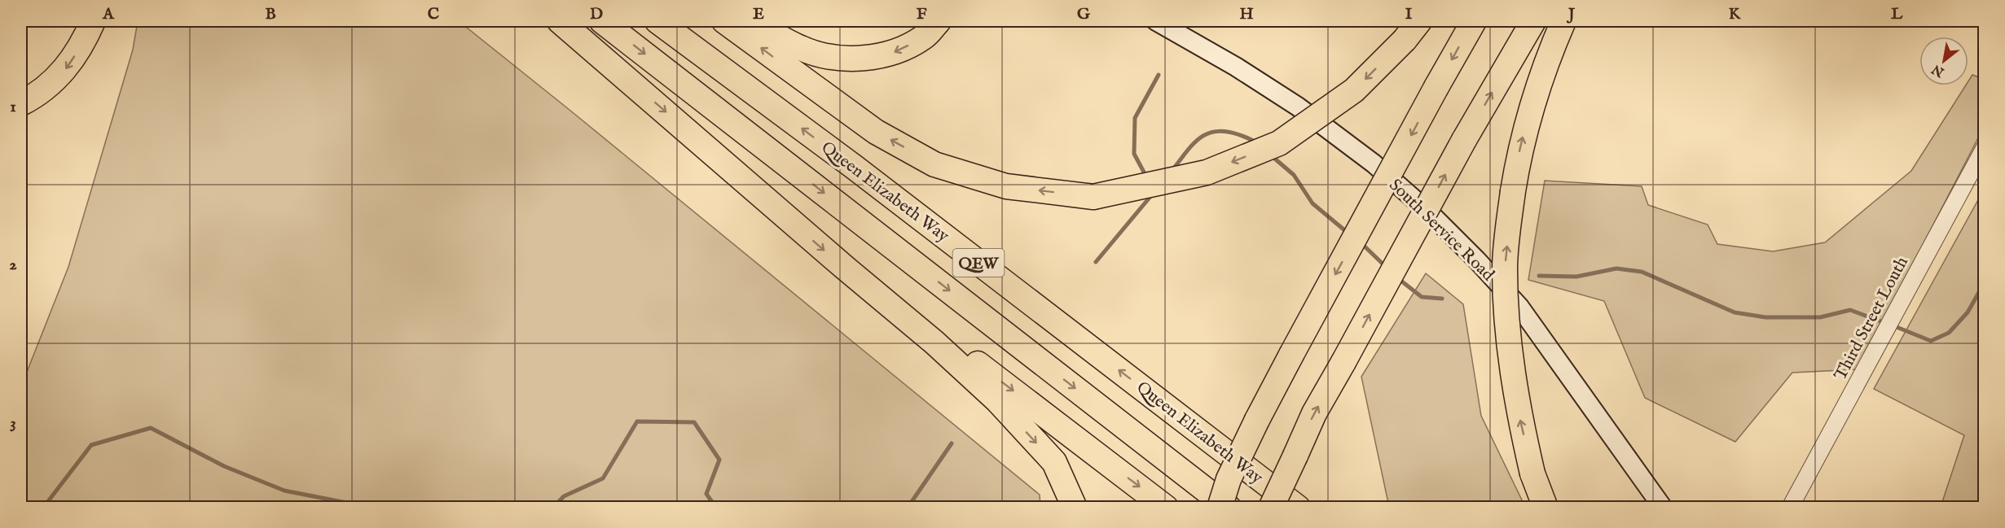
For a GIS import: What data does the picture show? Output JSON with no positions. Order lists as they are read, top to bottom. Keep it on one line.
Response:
{"streets":{"highway":["Queen Elizabeth Way","QEW"],"main road":["South Service Road"],"street":["Third Street Louth"]},"north":"bottom left","grid":{"columns":["A","B","C","D","E","F","G","H","I","J","K","L"],"rows":["1","2","3"]}}
